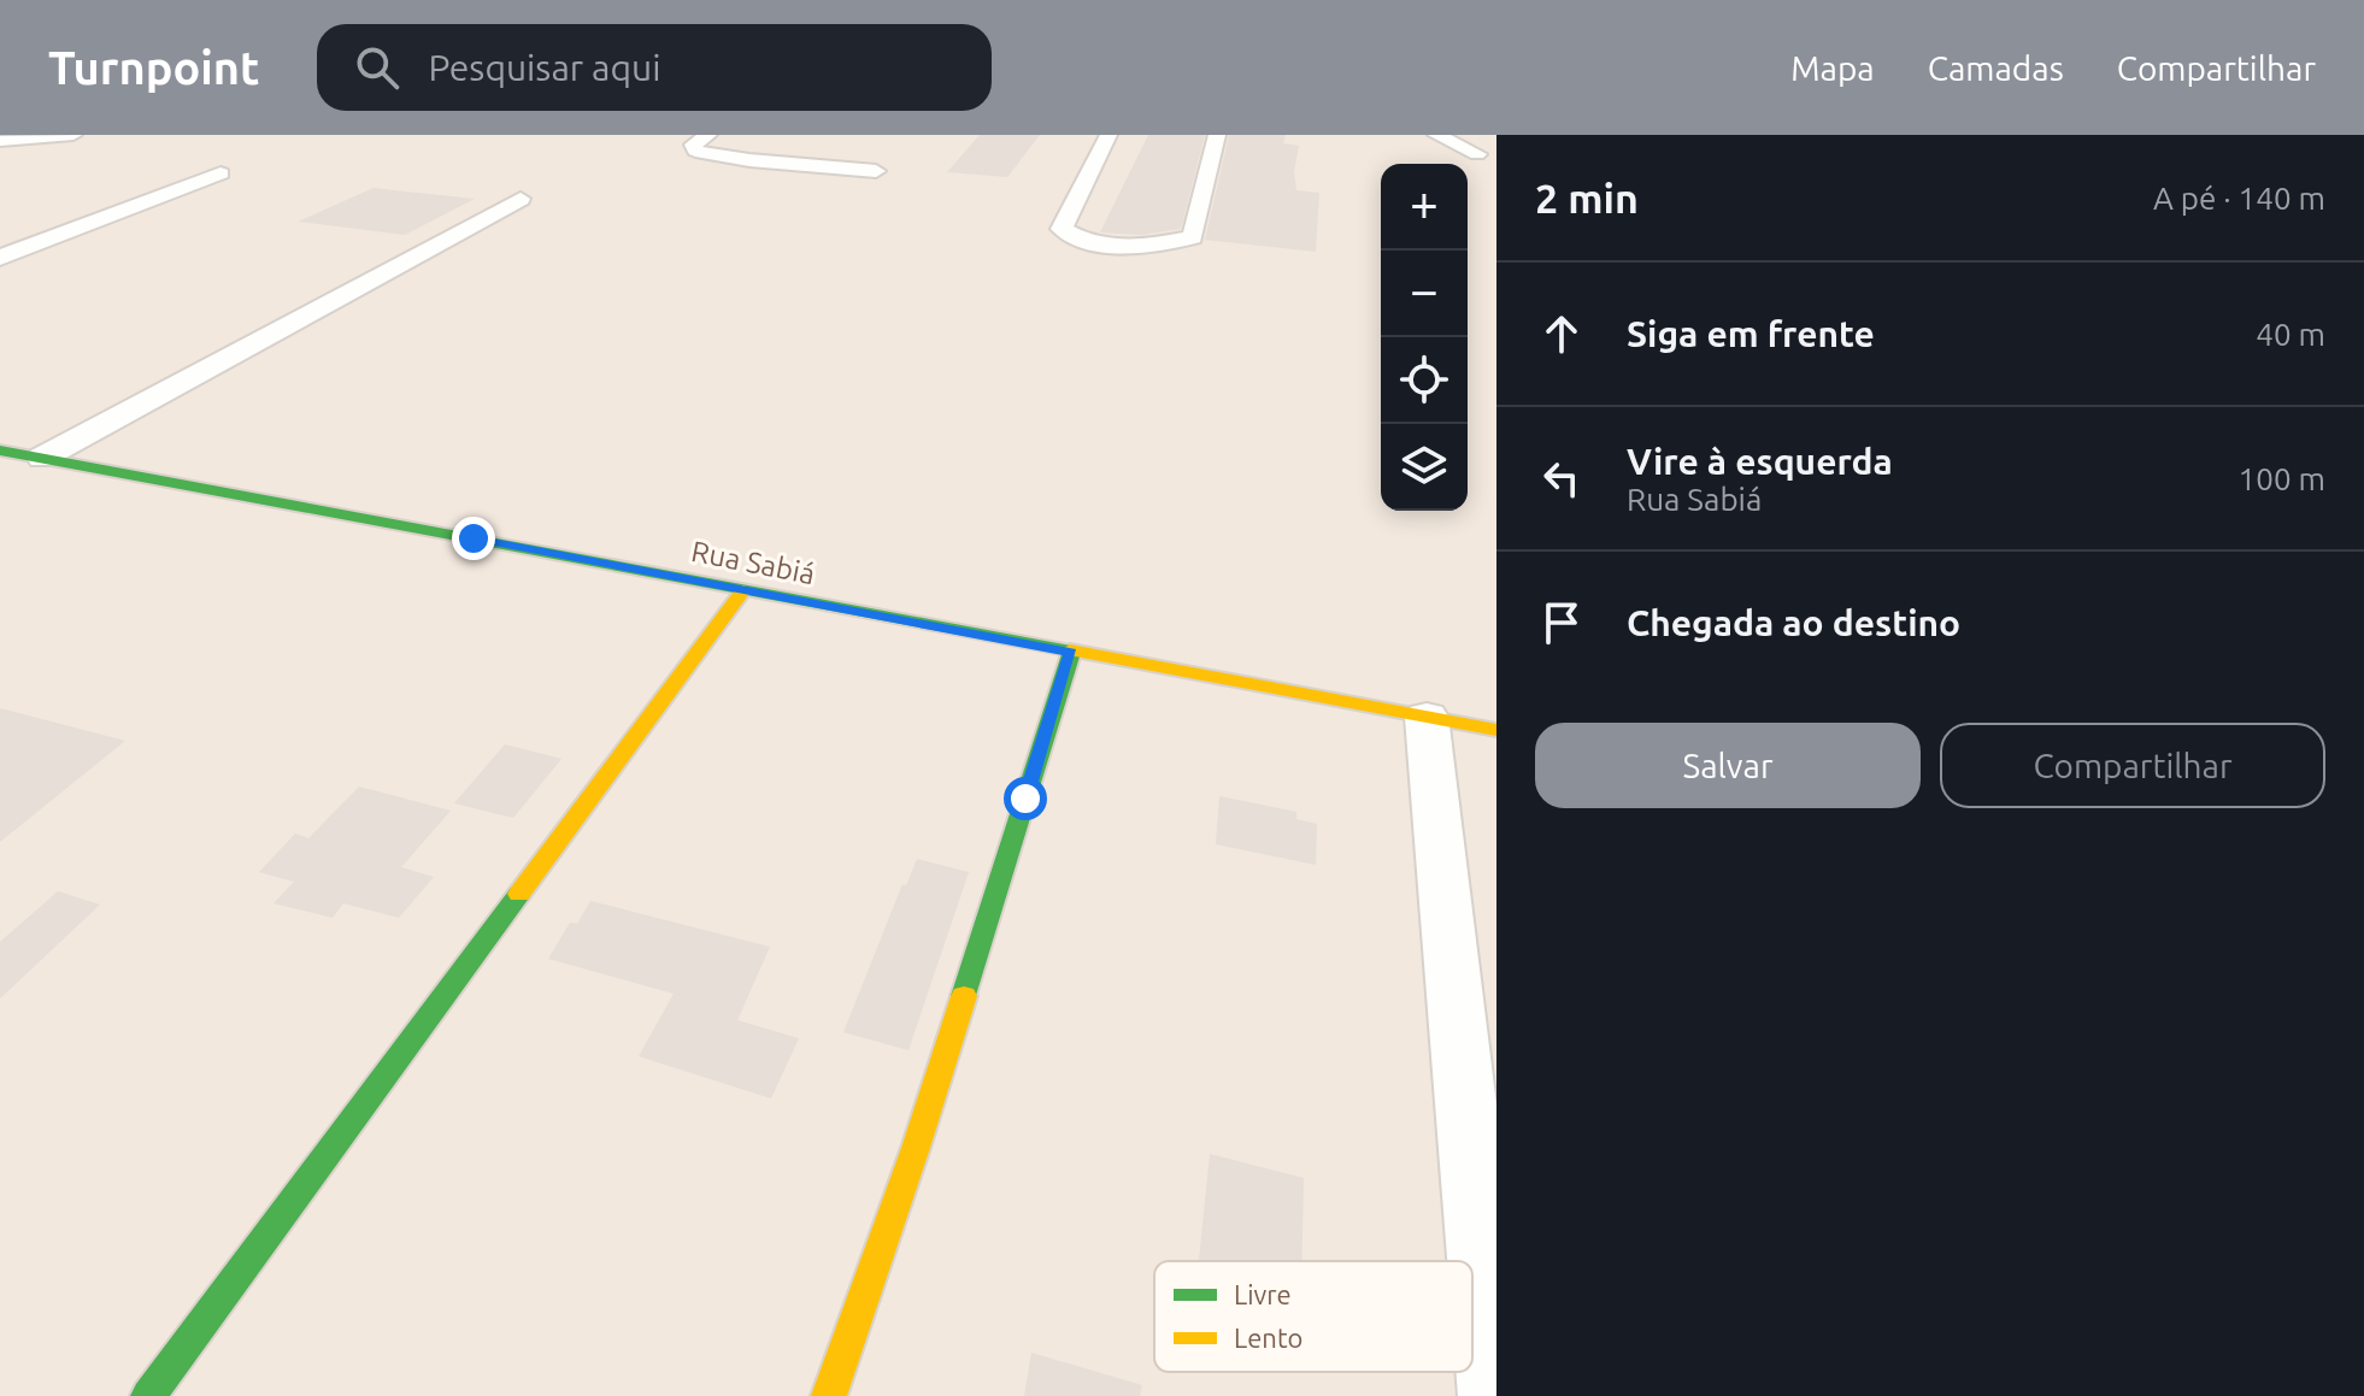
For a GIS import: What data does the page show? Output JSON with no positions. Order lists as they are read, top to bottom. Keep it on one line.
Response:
{"streets":{"street":["Rua Sabiá"]},"legend":["Livre","Lento"],"page":{"header":"Turnpoint","search":"Pesquisar aqui","nav":["Mapa","Camadas","Compartilhar"],"heading":["2 min","A pé · 140 m"],"map_buttons":["+","−"],"list":[["Siga em frente","40 m"],["Vire à esquerda","Rua Sabiá","100 m"],"Chegada ao destino"],"buttons":["Salvar","Compartilhar"]}}
